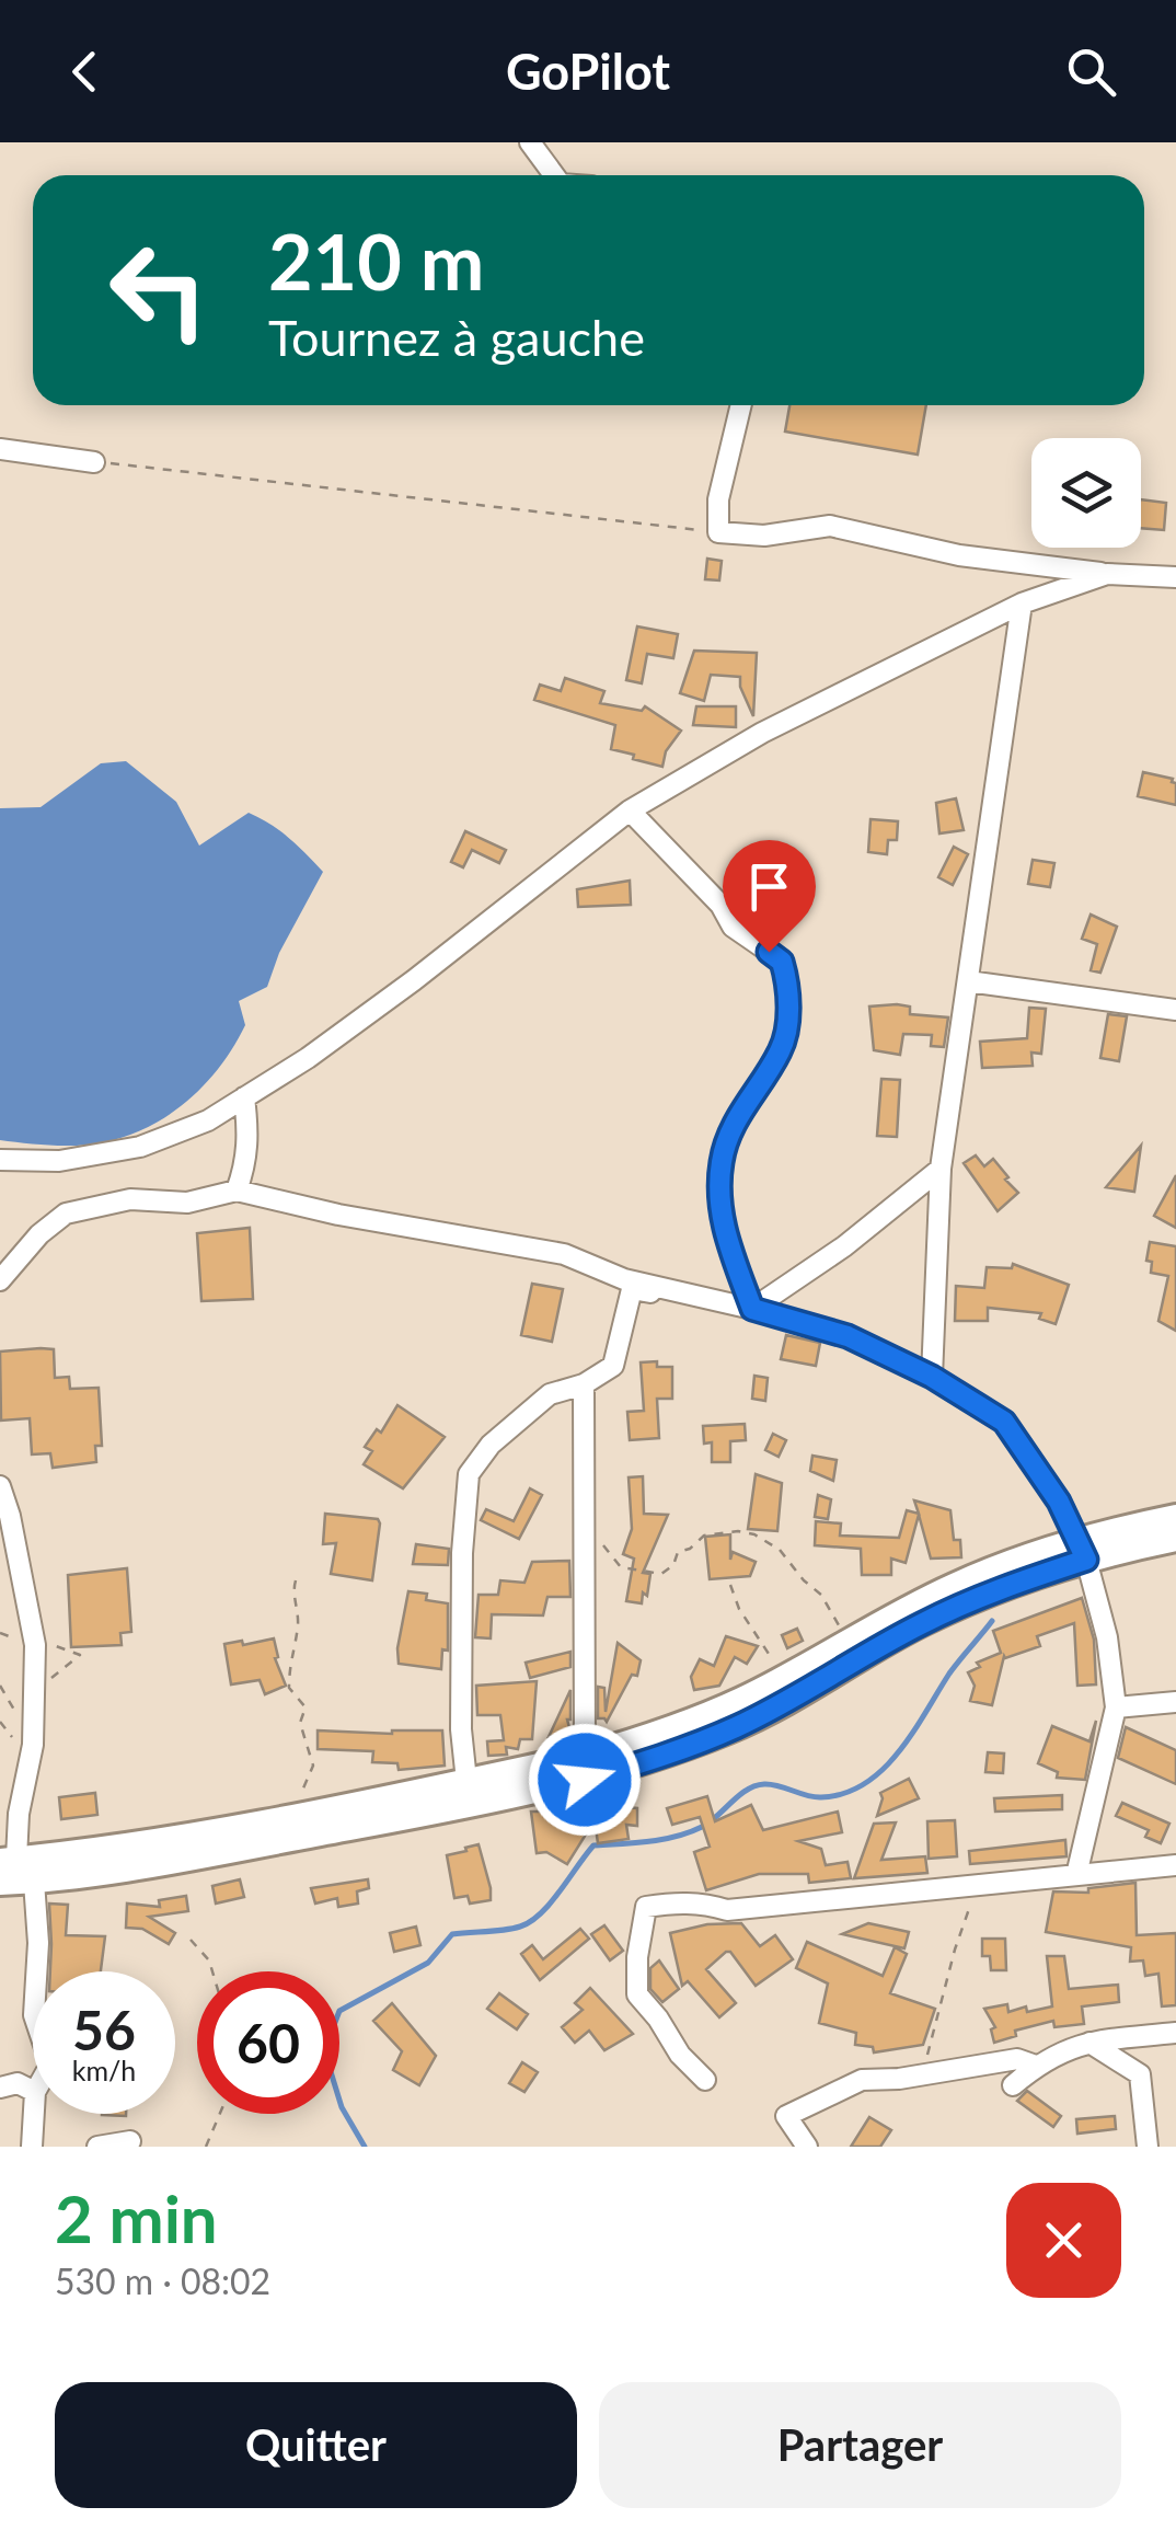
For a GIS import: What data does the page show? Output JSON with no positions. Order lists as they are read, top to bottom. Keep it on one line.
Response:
{"page":{"header":"GoPilot","turn":["210 m","Tournez à gauche"],"speed":"56 km/h","limit":"60","heading":["2 min","530 m · 08:02"],"buttons":["Quitter","Partager"]}}
